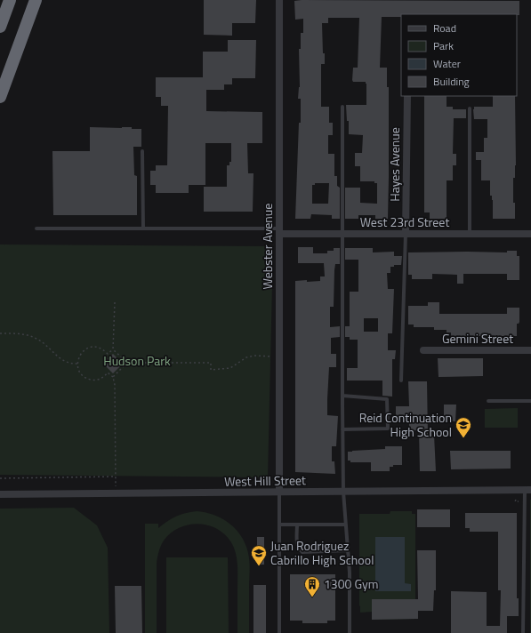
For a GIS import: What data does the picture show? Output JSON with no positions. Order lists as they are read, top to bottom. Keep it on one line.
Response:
{"streets":{"street":["Hayes Avenue","West 23rd Street","Webster Avenue","Gemini Street","West Hill Street"]},"crossings":[["Hayes Avenue","West 23rd Street"],["West 23rd Street","Webster Avenue"],["Webster Avenue","West Hill Street"]],"parks":["Hudson Park"],"places":{"school or university":["Reid Continuation High School","Juan Rodriguez Cabrillo High School"],"building":["1300 Gym"]},"legend":["Road","Park","Water","Building"]}
